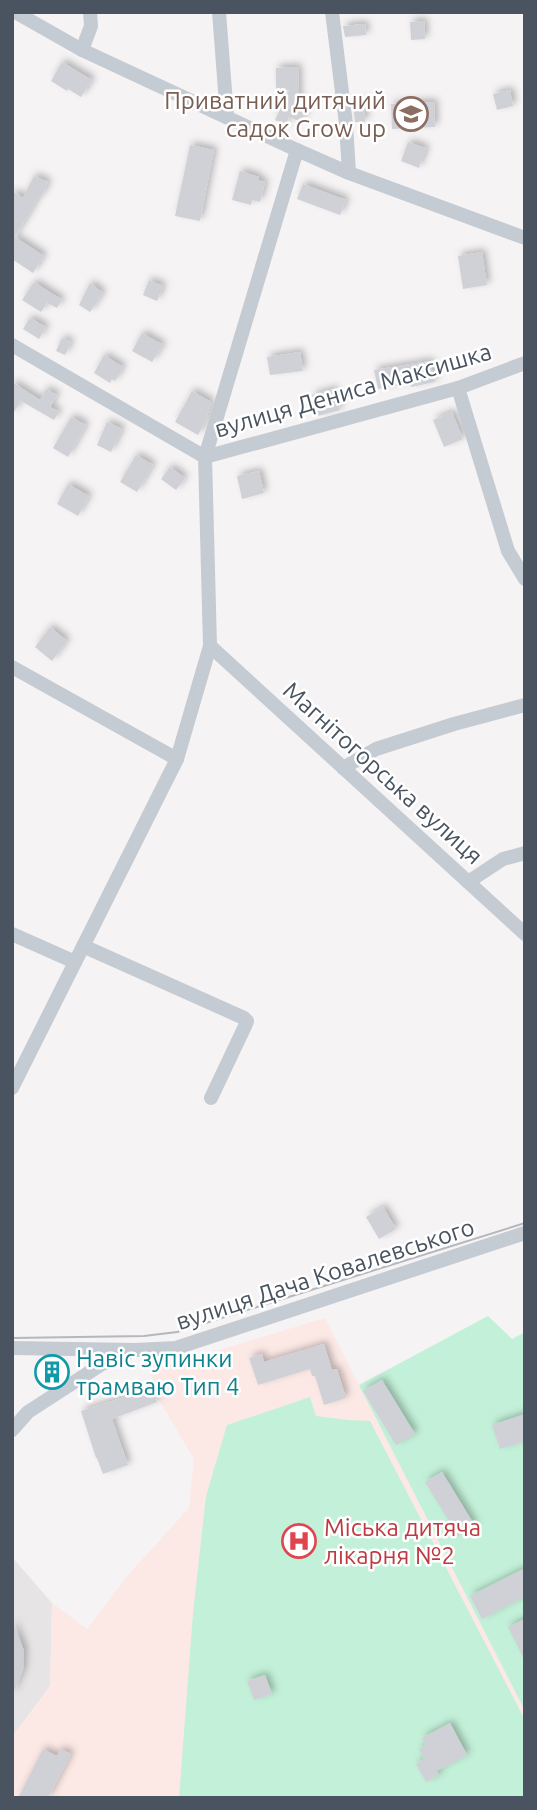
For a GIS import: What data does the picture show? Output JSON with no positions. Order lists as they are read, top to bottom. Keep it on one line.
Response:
{"streets":{"street":["вулиця Дениса Максишка","Магнітогорська вулиця","вулиця Дача Ковалевського"]},"places":{"school or university":["Приватний дитячий садок Grow up"],"building":["Навіс зупинки трамваю Тип 4"],"hospital":["Міська дитяча лікарня №2"]}}
